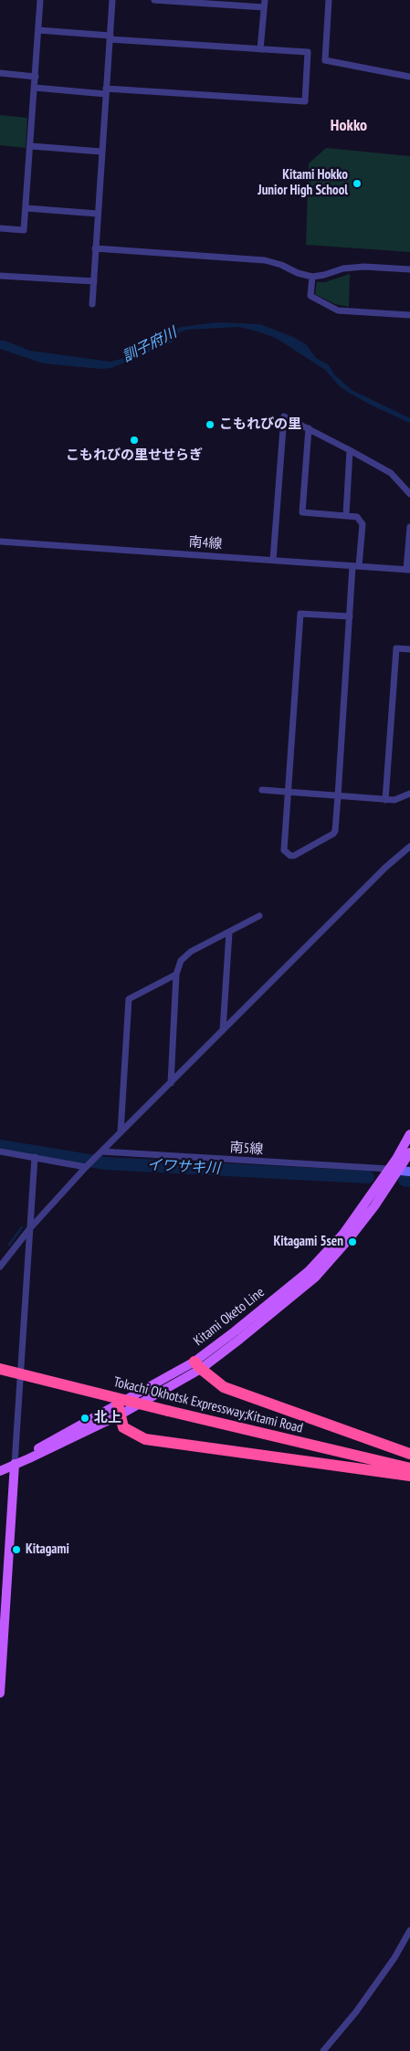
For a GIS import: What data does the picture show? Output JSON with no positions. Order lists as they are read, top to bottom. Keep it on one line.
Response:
{"streets":{"highway":["Tokachi Okhotsk Expressway;Kitami Road"],"main road":["Kitami Oketo Line"],"street":["南4線","南5線"]},"crossings":[["南5線","Kitami Oketo Line"]],"districts":["Hokko"],"water":["訓子府川","イワサキ川"],"places":["Kitami Hokko Junior High School","こもれびの里","こもれびの里せせらぎ","Kitagami 5sen","北上","Kitagami"]}
